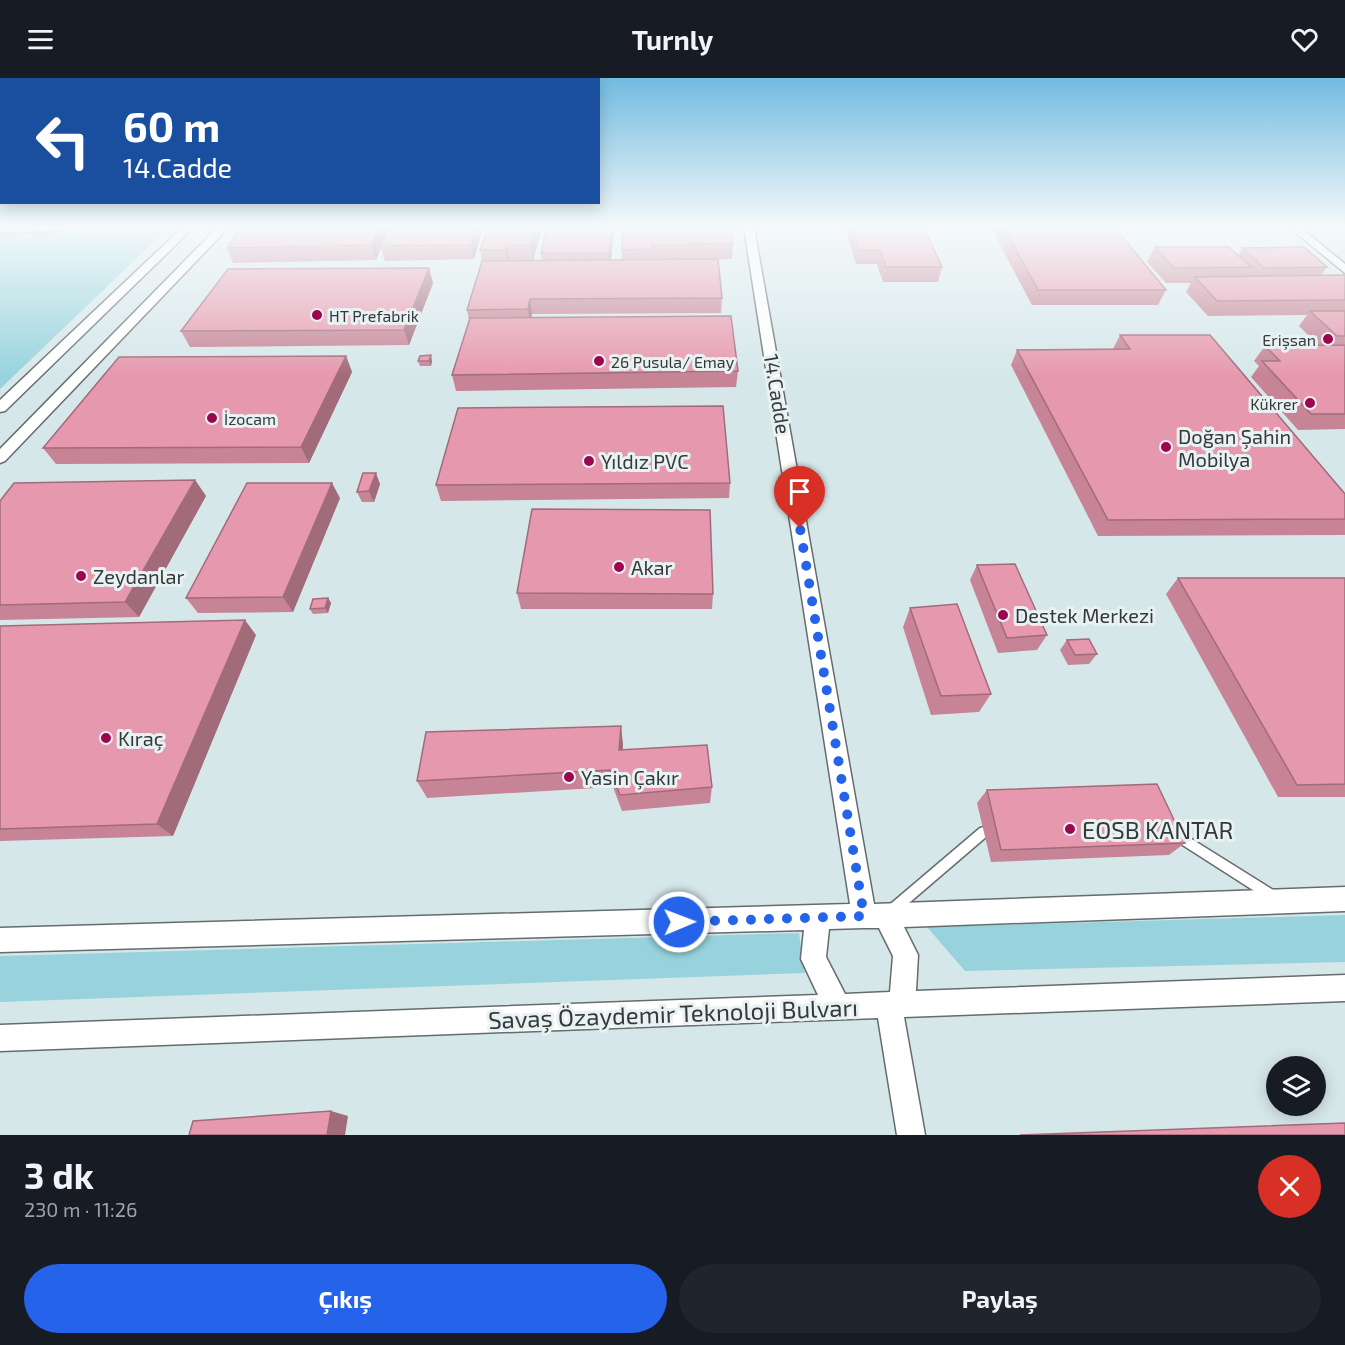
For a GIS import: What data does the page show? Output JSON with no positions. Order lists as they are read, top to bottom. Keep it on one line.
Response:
{"streets":{"street":["14.Cadde","Savaş Özaydemir Teknoloji Bulvarı"]},"crossings":[["14.Cadde","Savaş Özaydemir Teknoloji Bulvarı"]],"places":["HT Prefabrik","Erişsan","26 Pusula/ Emay","Kükrer","İzocam","Doğan Şahin Mobilya","Yıldız PVC","Akar","Zeydanlar","Destek Merkezi","Kıraç","Yasin Çakır","EOSB KANTAR"],"page":{"header":"Turnly","turn":["60 m","14.Cadde"],"heading":["3 dk","230 m · 11:26"],"buttons":["Çıkış","Paylaş"]}}
